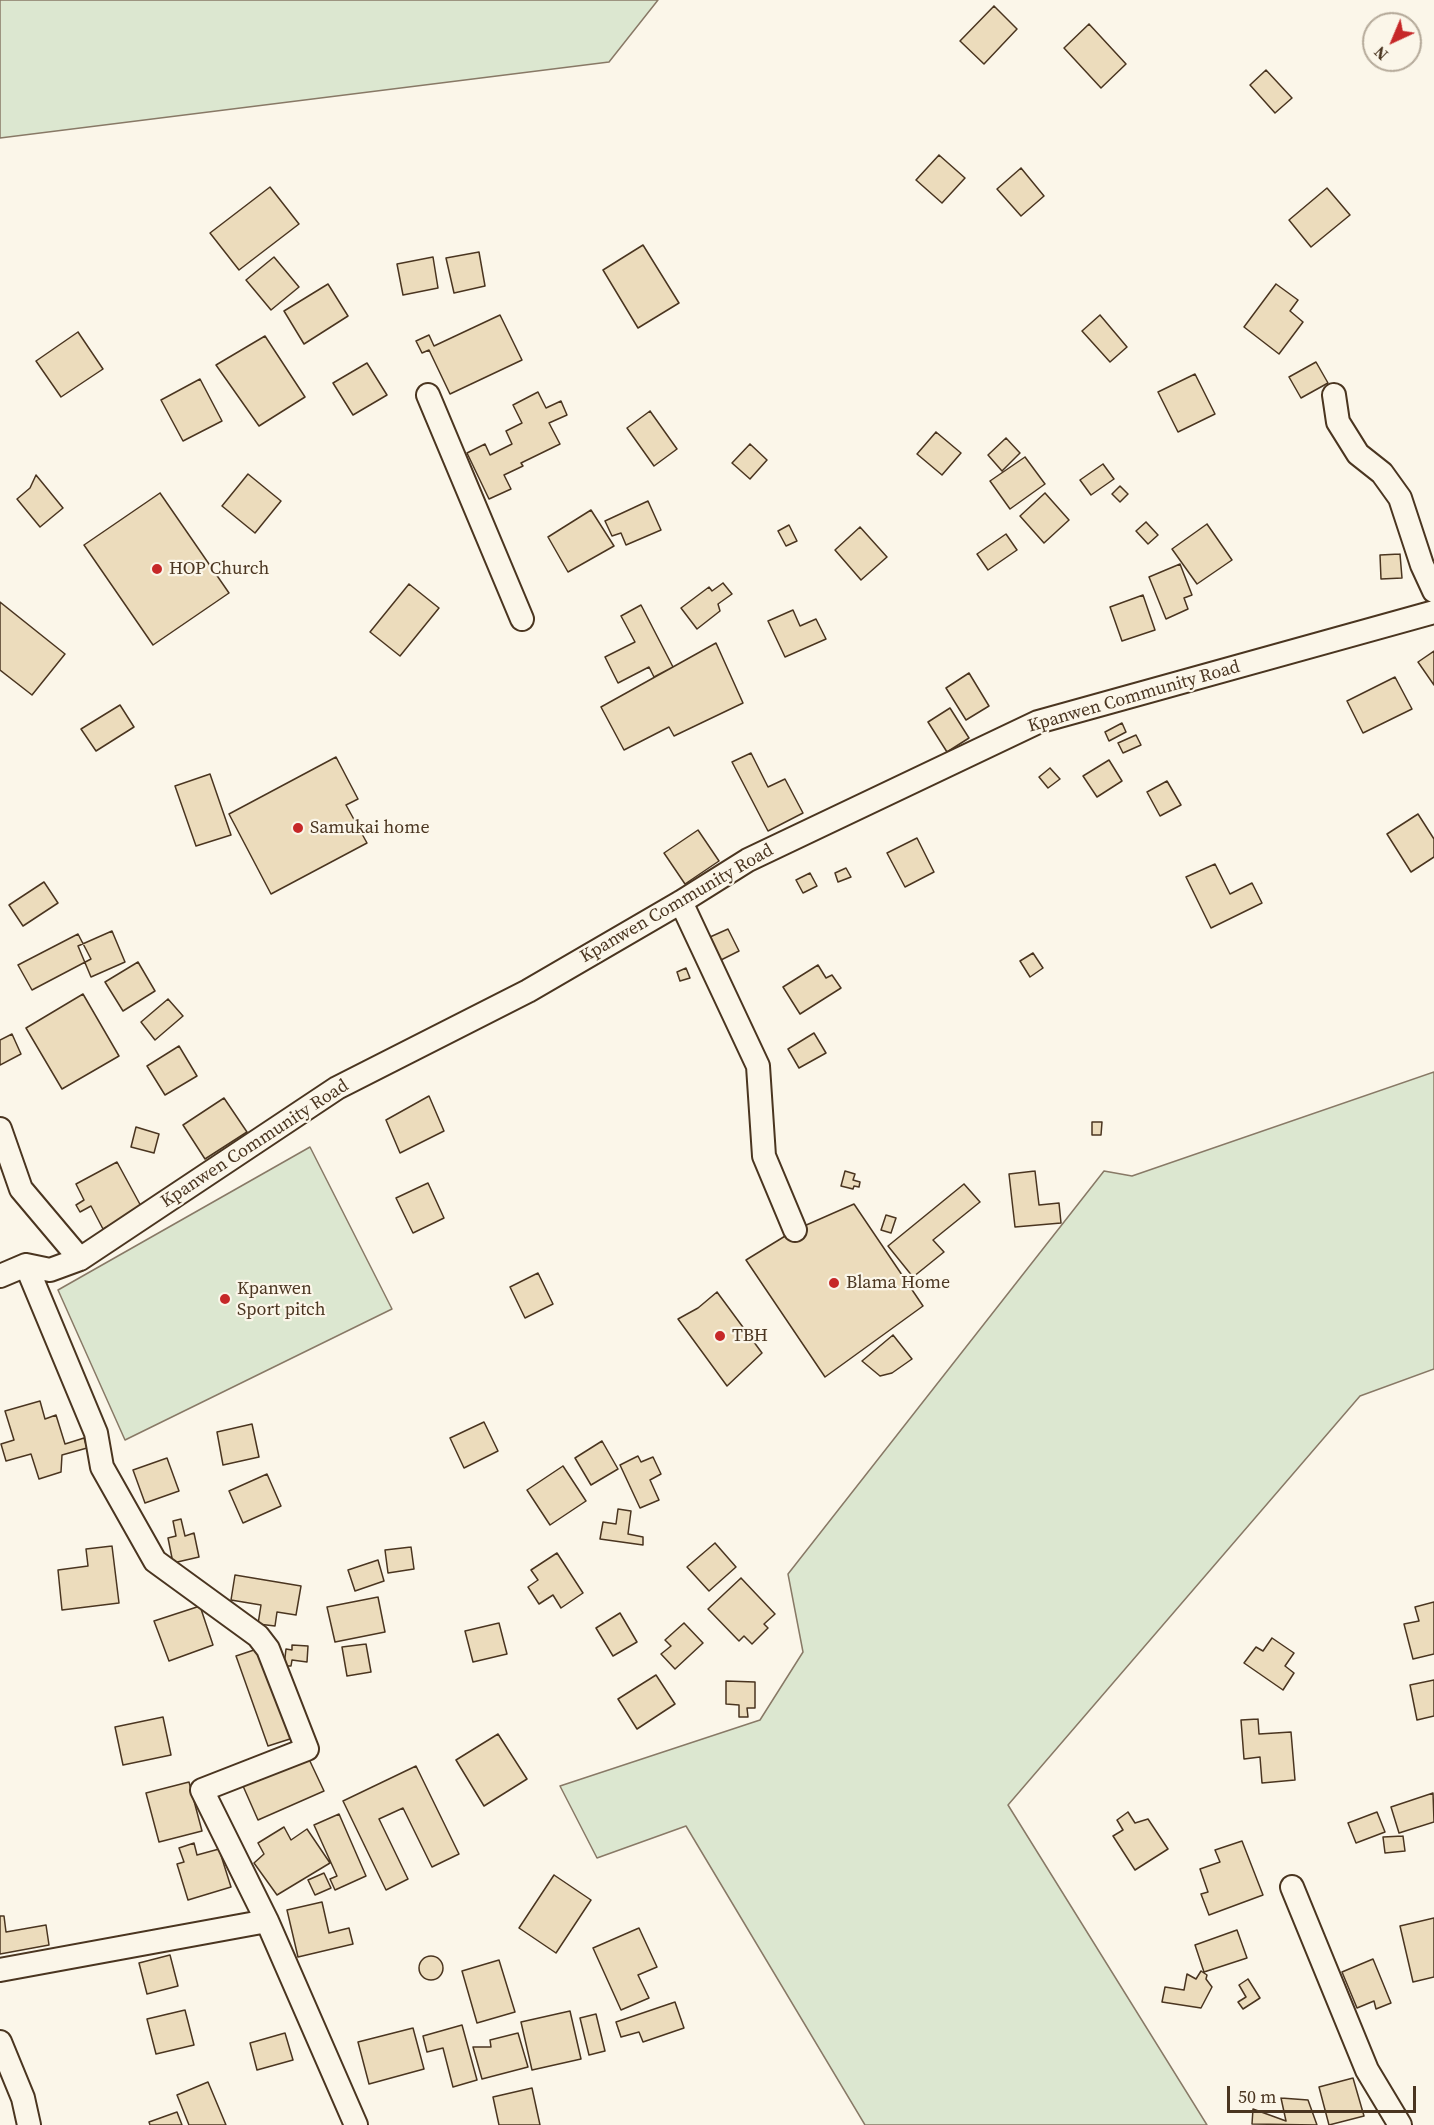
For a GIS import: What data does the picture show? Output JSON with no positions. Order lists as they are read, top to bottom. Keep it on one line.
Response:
{"streets":{"street":["Kpanwen Community Road"]},"places":["HOP Church","Samukai home","Blama Home","Kpanwen Sport pitch","TBH"],"scale_bar":"50 m","north":"bottom left"}
